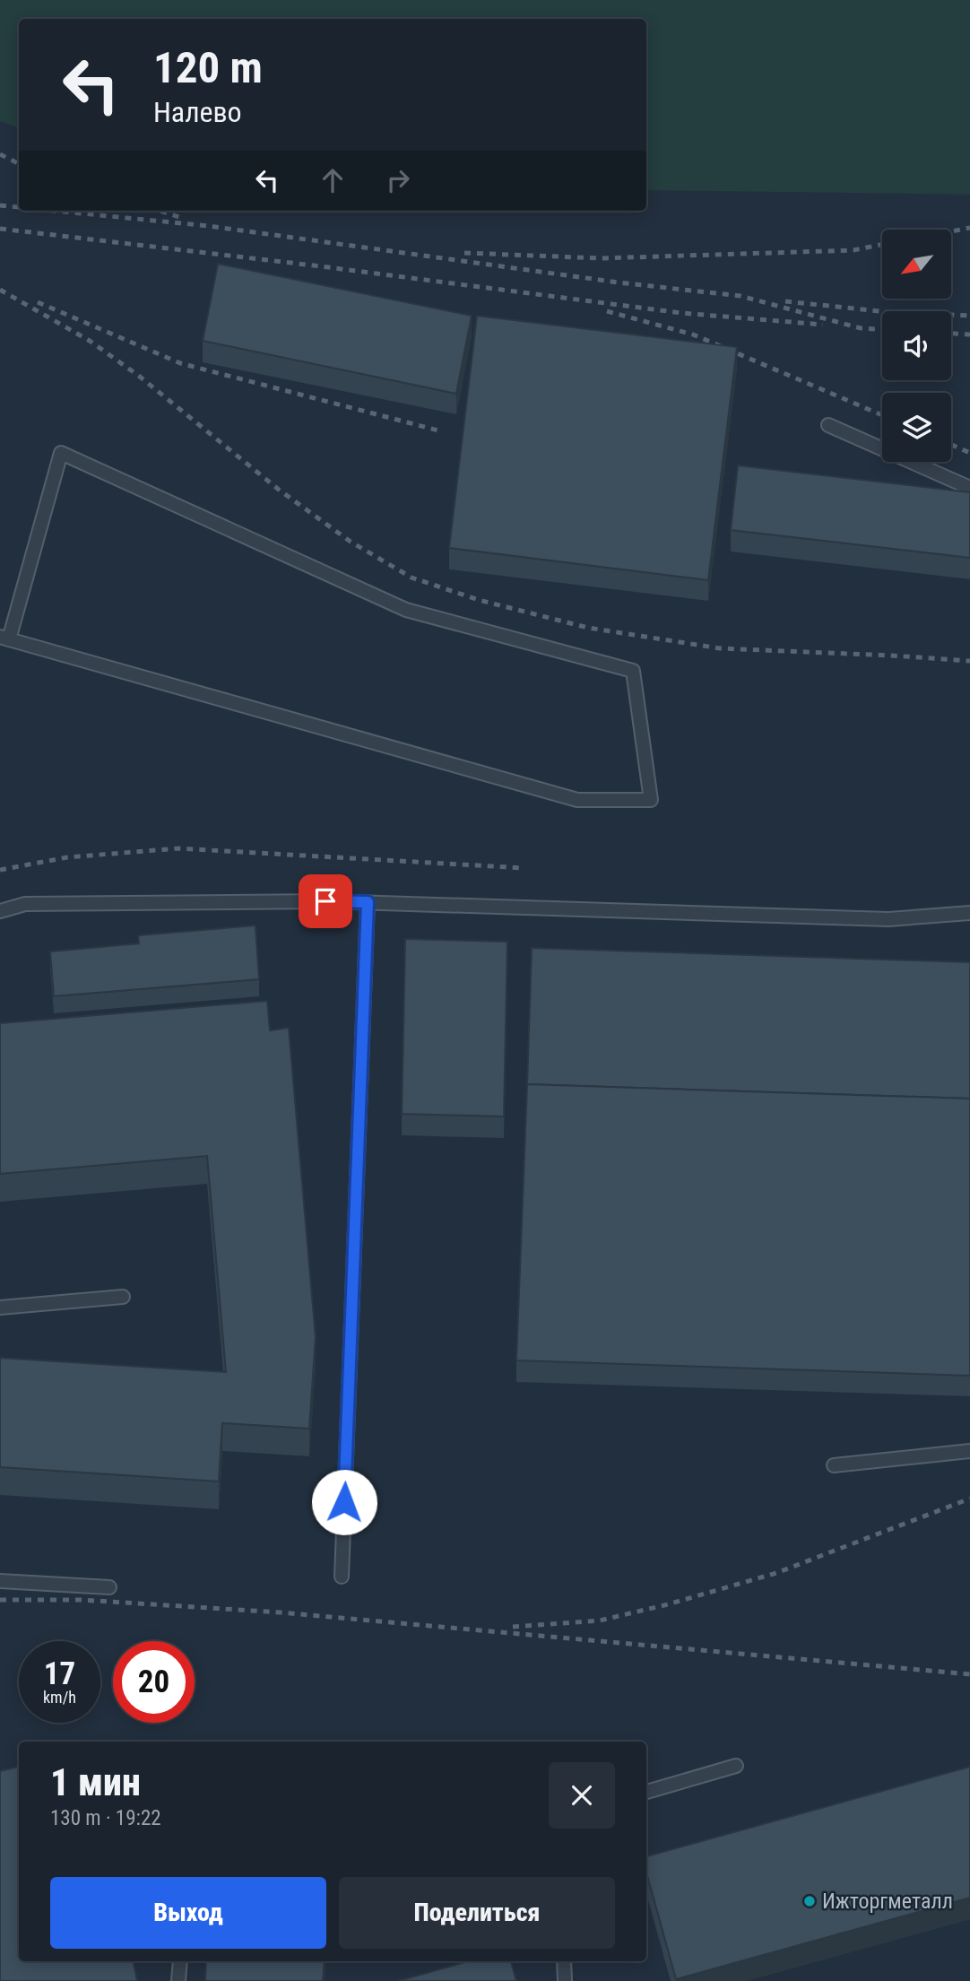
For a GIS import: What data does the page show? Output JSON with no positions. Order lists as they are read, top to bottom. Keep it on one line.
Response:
{"places":["Ижторгметалл"],"north":"bottom left","page":{"turn":["120 m","Налево"],"speed":"17 km/h","limit":"20","heading":["1 мин","130 m · 19:22"],"buttons":["Выход","Поделиться"]}}
